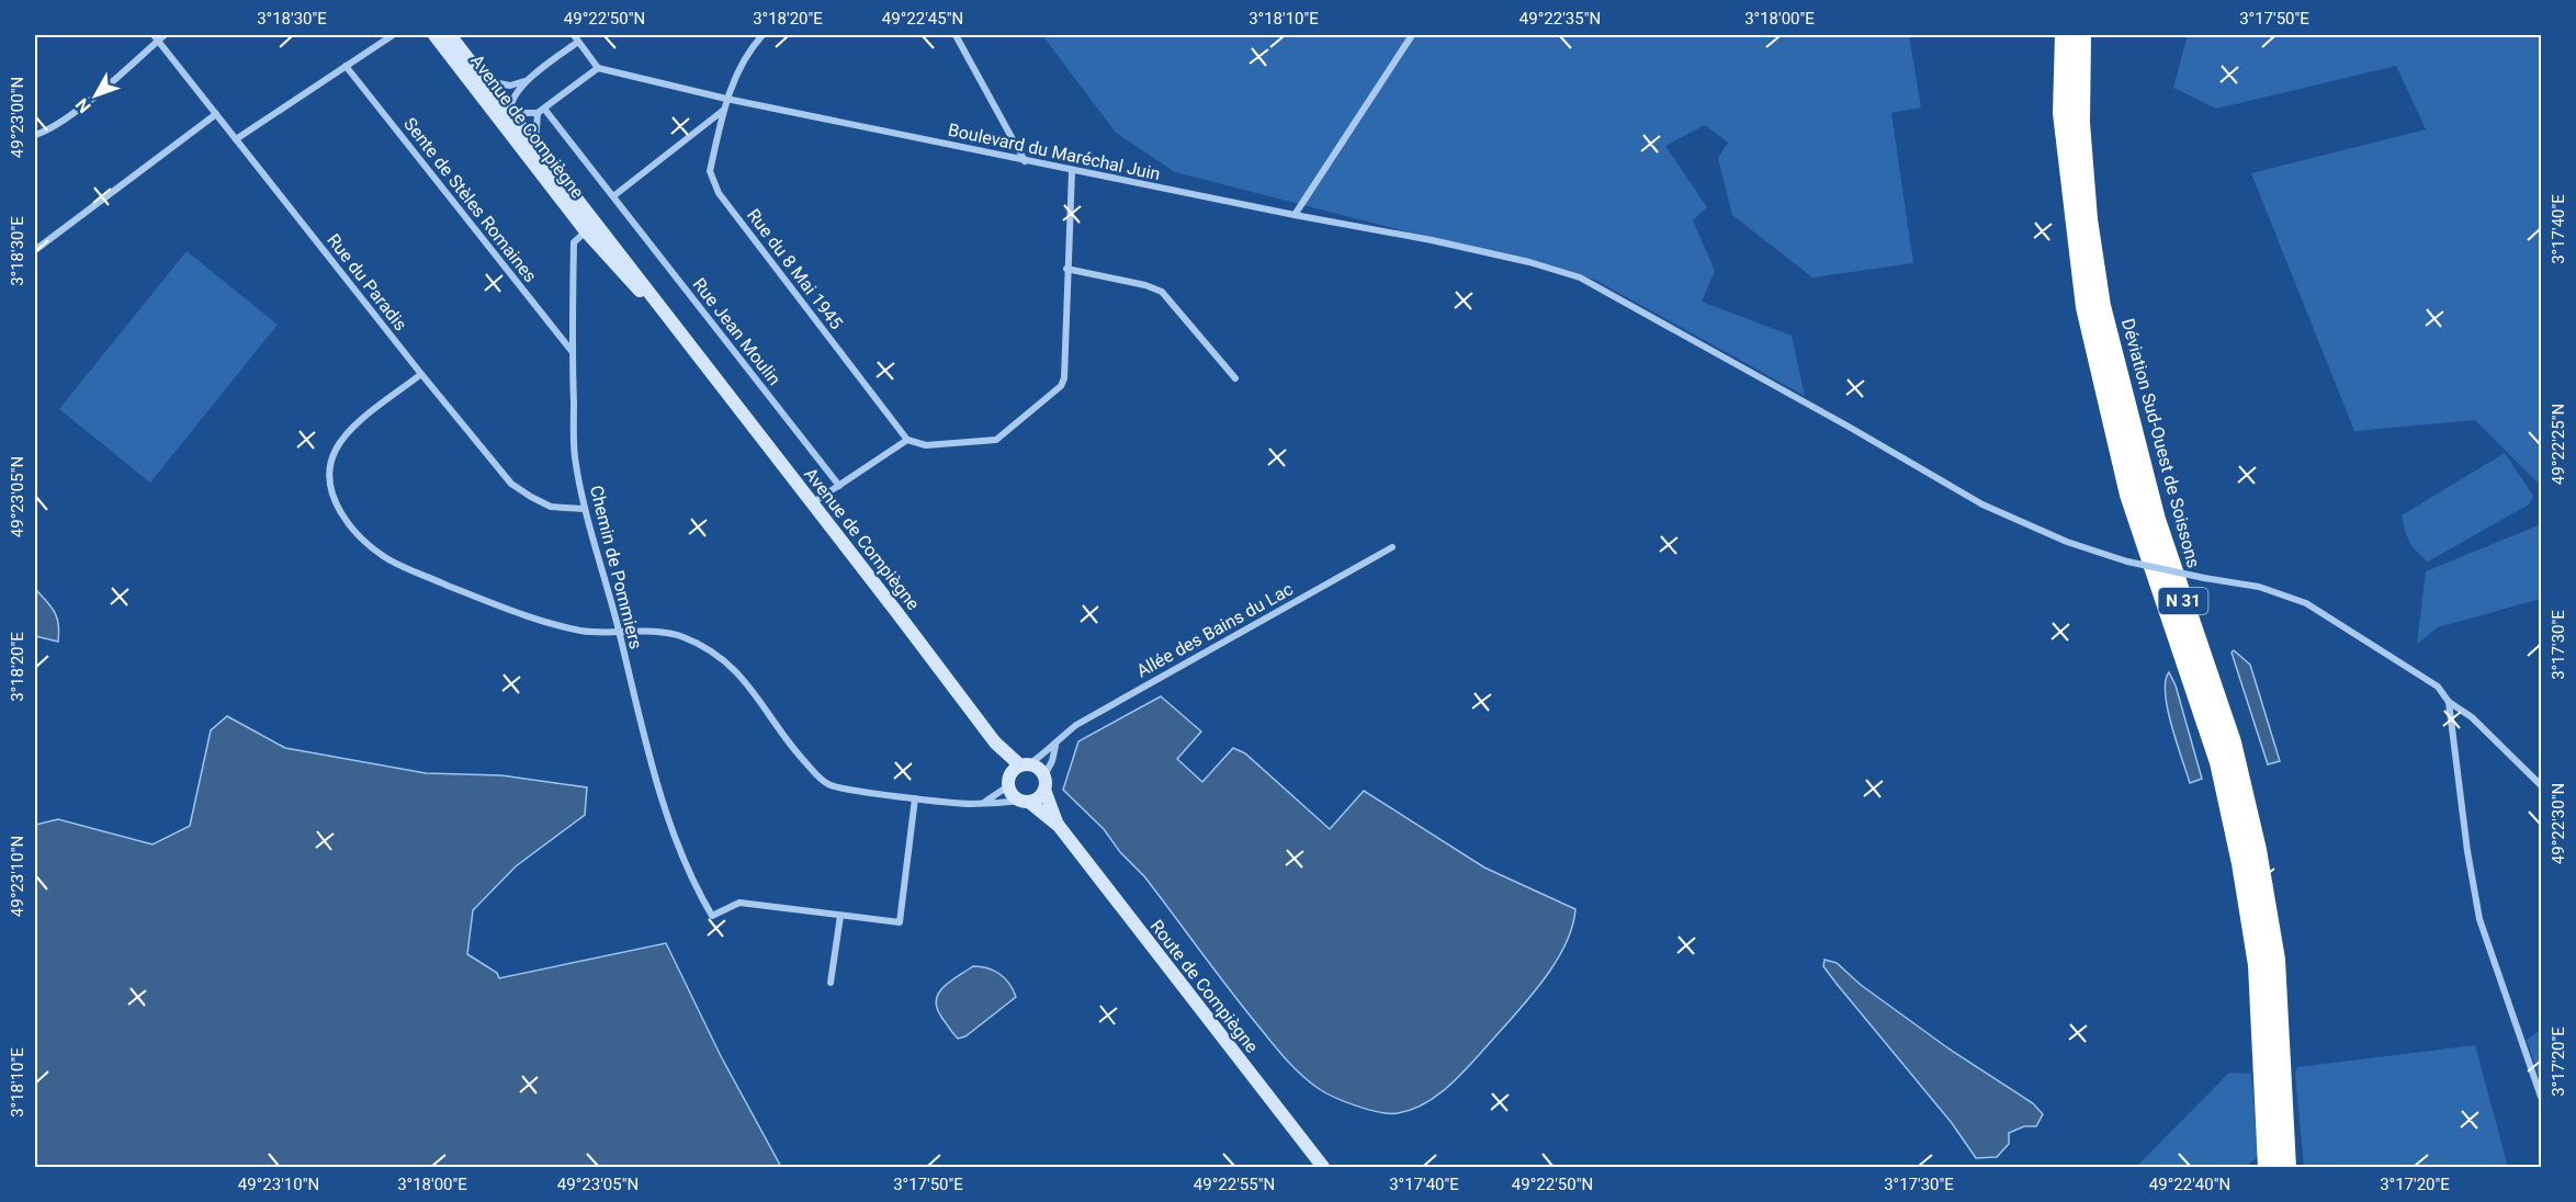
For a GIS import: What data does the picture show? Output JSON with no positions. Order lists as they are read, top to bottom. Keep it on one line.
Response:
{"streets":{"highway":["Déviation Sud-Ouest de Soissons","N 31"],"main road":["Avenue de Compiègne","Route de Compiègne"],"street":["Boulevard du Maréchal Juin","Sente de Stèles Romaines","Rue du 8 Mai 1945","Rue du Paradis","Rue Jean Moulin","Chemin de Pommiers","Allée des Bains du Lac"]},"crossings":[["Avenue de Compiègne","Chemin de Pommiers"],["Avenue de Compiègne","Allée des Bains du Lac"],["Boulevard du Maréchal Juin","Rue du 8 Mai 1945"],["Sente de Stèles Romaines","Chemin de Pommiers"],["Rue du Paradis","Chemin de Pommiers"]],"north":"bottom left","coordinates":["3°18'30\"E","49°22'50\"N","3°18'20\"E","49°22'45\"N","3°18'10\"E","49°22'35\"N","3°18'00\"E","3°17'50\"E","49°23'00\"N","3°17'40\"E","49°22'25\"N","49°23'05\"N","3°17'30\"E","49°22'30\"N","49°23'10\"N","3°17'20\"E","49°22'55\"N","49°22'40\"N"]}
